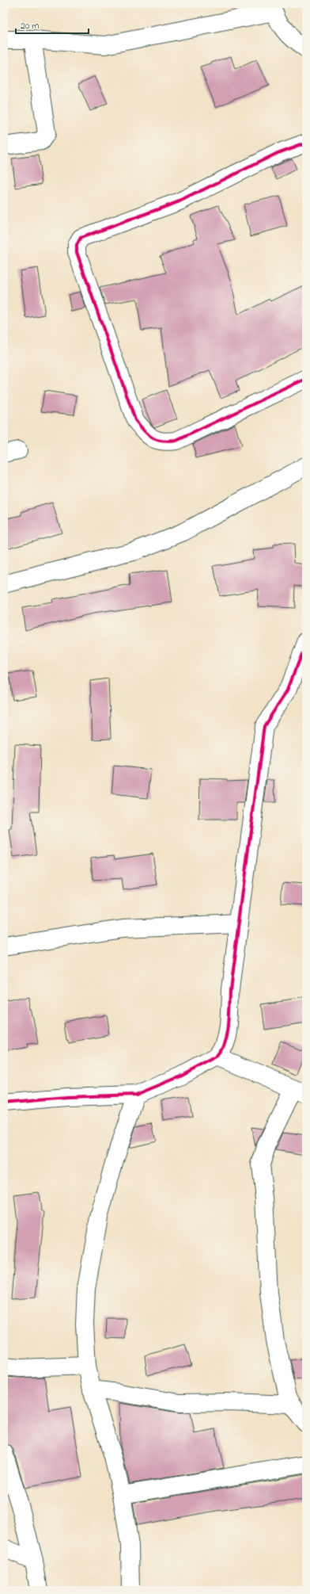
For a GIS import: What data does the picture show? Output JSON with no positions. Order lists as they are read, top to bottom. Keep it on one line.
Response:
{"scale_bar":"20 m"}
